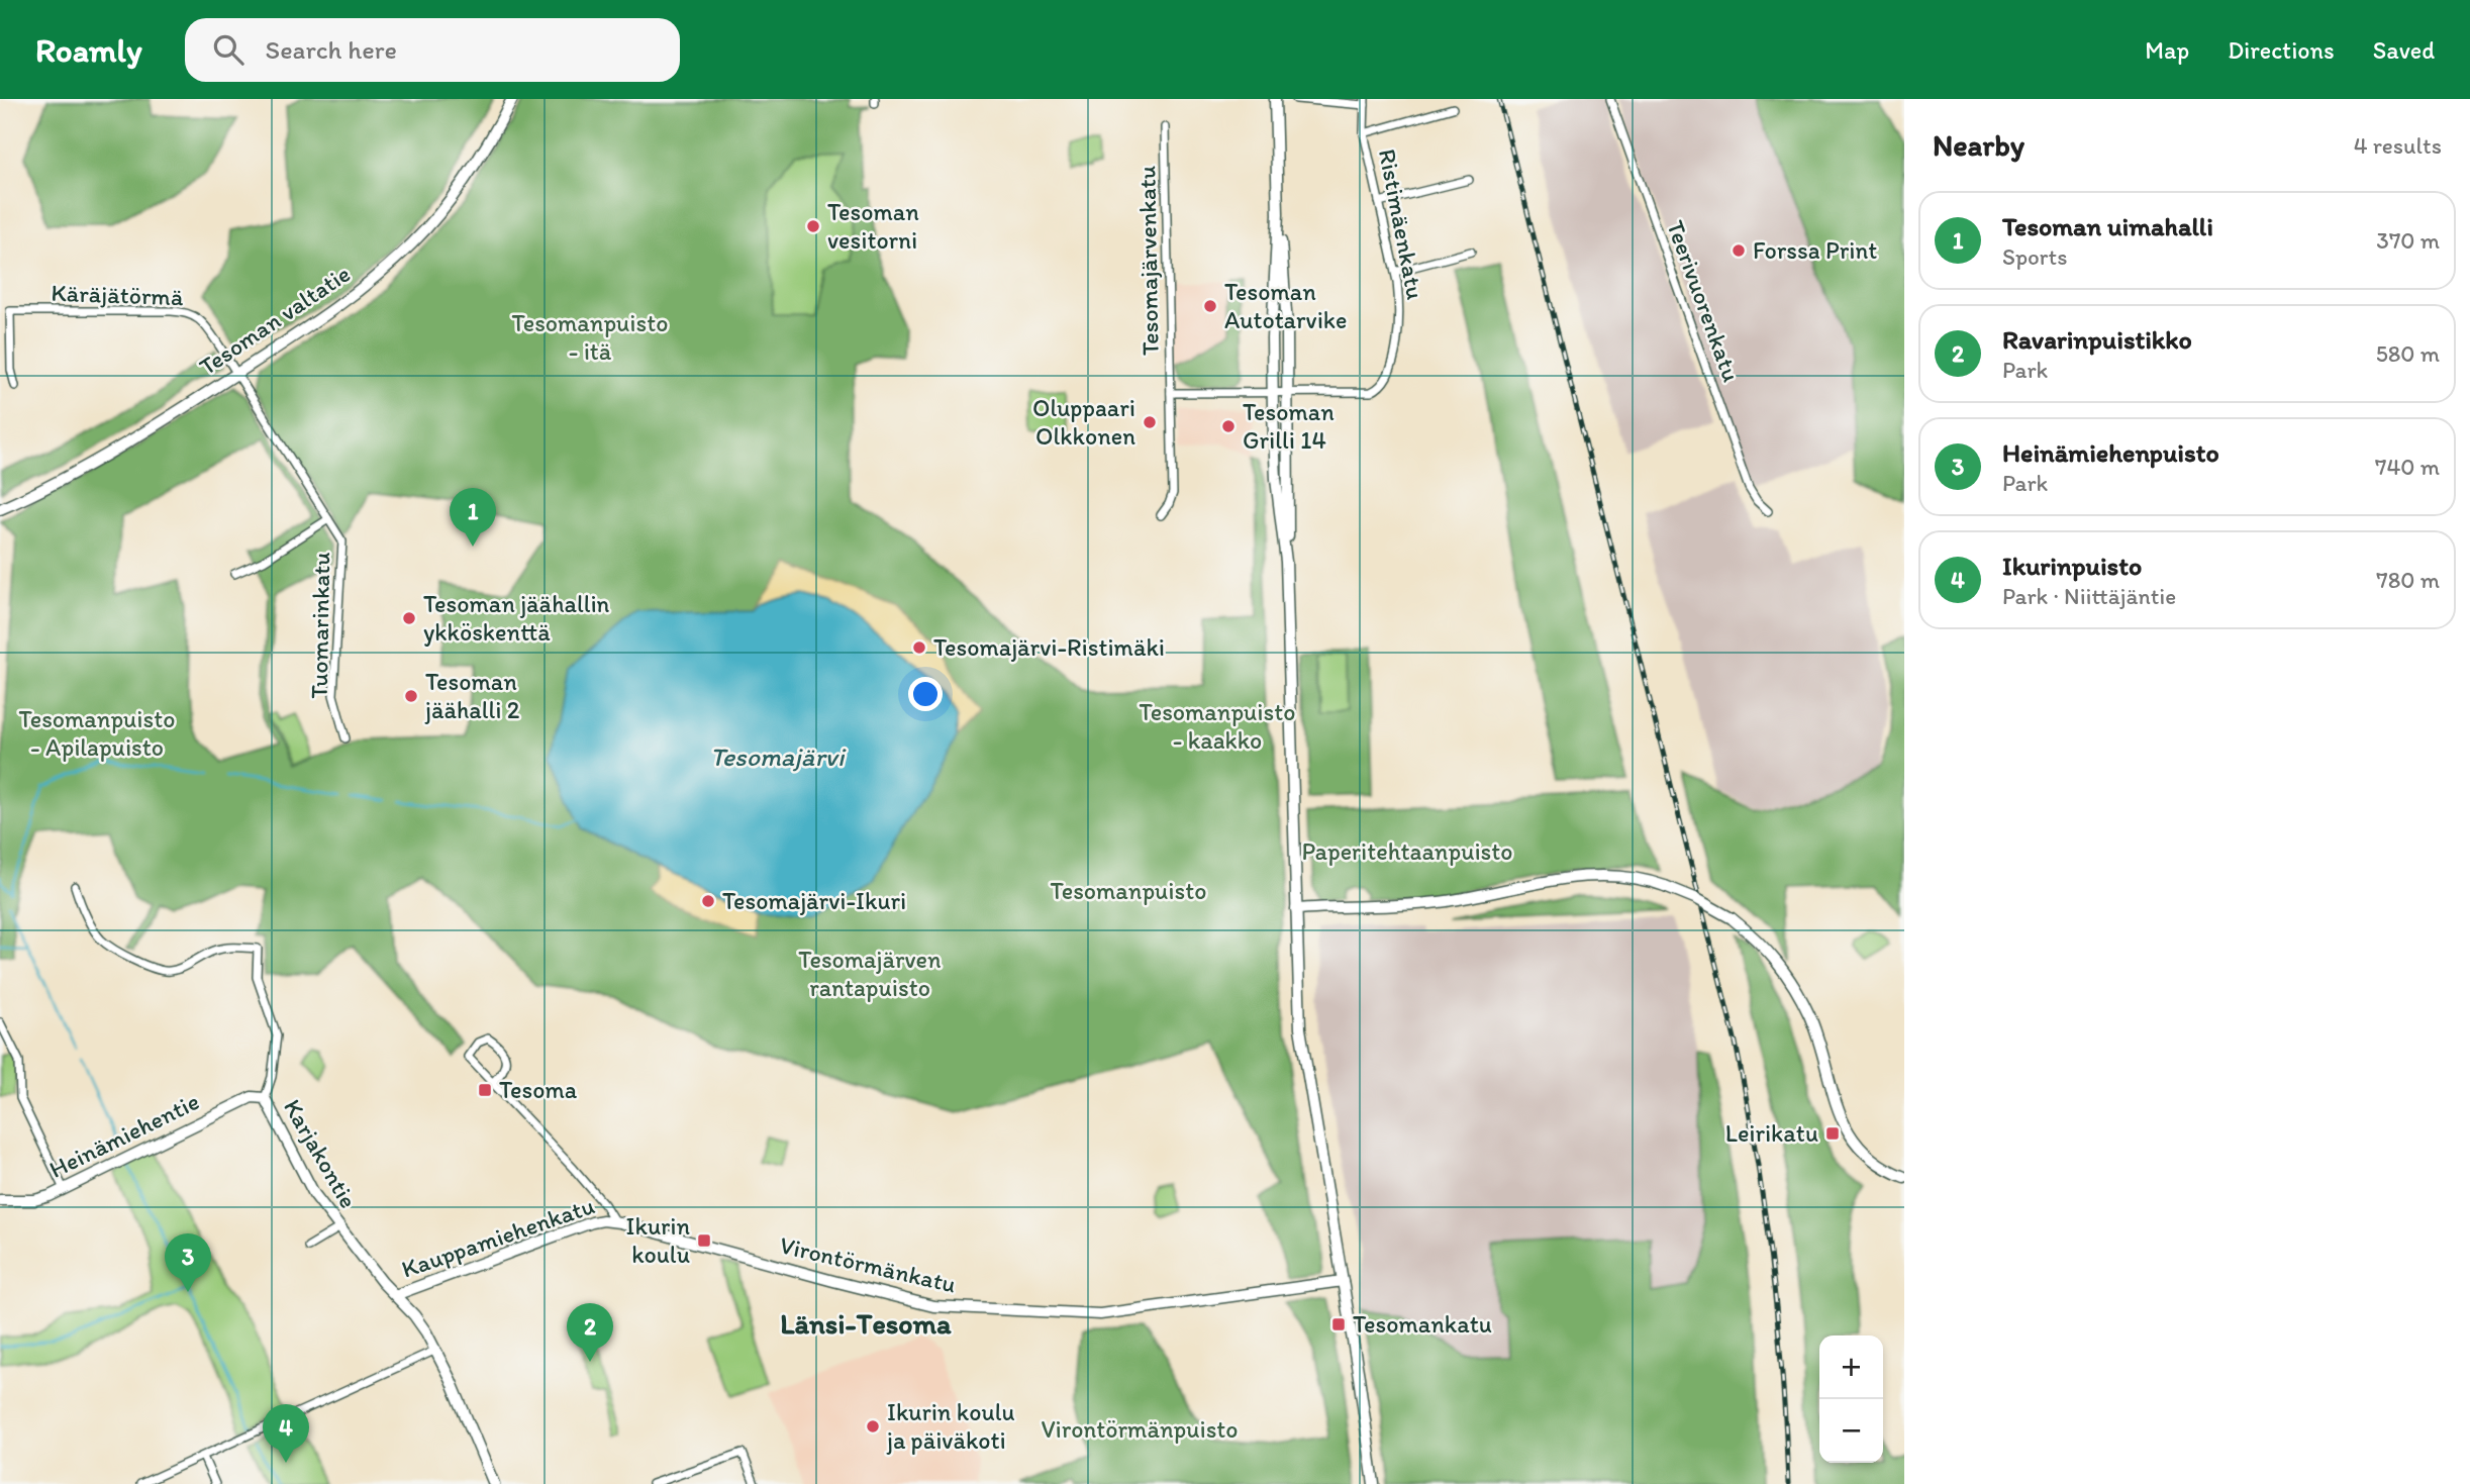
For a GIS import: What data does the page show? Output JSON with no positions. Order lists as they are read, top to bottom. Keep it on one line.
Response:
{"streets":{"street":["Ristimäenkatu","Tesomajärvenkatu","Käräjätörmä","Teerivuorenkatu","Tesoman valtatie","Tuomarinkatu","Heinämiehentie","Karjakontie","Kauppamiehenkatu","Virontörmänkatu"]},"crossings":[["Käräjätörmä","Tesoman valtatie"],["Käräjätörmä","Tuomarinkatu"],["Tesoman valtatie","Tuomarinkatu"],["Heinämiehentie","Karjakontie"],["Karjakontie","Kauppamiehenkatu"],["Kauppamiehenkatu","Virontörmänkatu"]],"districts":["Länsi-Tesoma"],"water":["Tesomajärvi"],"parks":["Tesomanpuisto - itä","Tesomanpuisto - kaakko","Tesomanpuisto - Apilapuisto","Paperitehtaanpuisto","Tesomanpuisto","Tesomajärven rantapuisto","Virontörmänpuisto"],"places":{"other":["Tesoman vesitorni","Forssa Print","Tesoman Autotarvike","Oluppaari Olkkonen","Tesoman Grilli 14","Tesoman jäähallin ykköskenttä","Tesomajärvi-Ristimäki","Tesoman jäähalli 2","Tesomajärvi-Ikuri","Ikurin koulu ja päiväkoti"],"transit":["Tesoma","Leirikatu","Ikurin koulu","Tesomankatu"]},"page":{"header":"Roamly","search":"Search here","nav":["Map","Directions","Saved"],"heading":["Nearby","4 results"],"list":[{"mark":"1","name":"Tesoman uimahalli","note":"Sports","value":"370 m"},{"mark":"2","name":"Ravarinpuistikko","note":"Park","value":"580 m"},{"mark":"3","name":"Heinämiehenpuisto","note":"Park","value":"740 m"},{"mark":"4","name":"Ikurinpuisto","note":"Park · Niittäjäntie","value":"780 m"}],"pins":["1","3","2","4"],"map_buttons":["+","−"]}}
